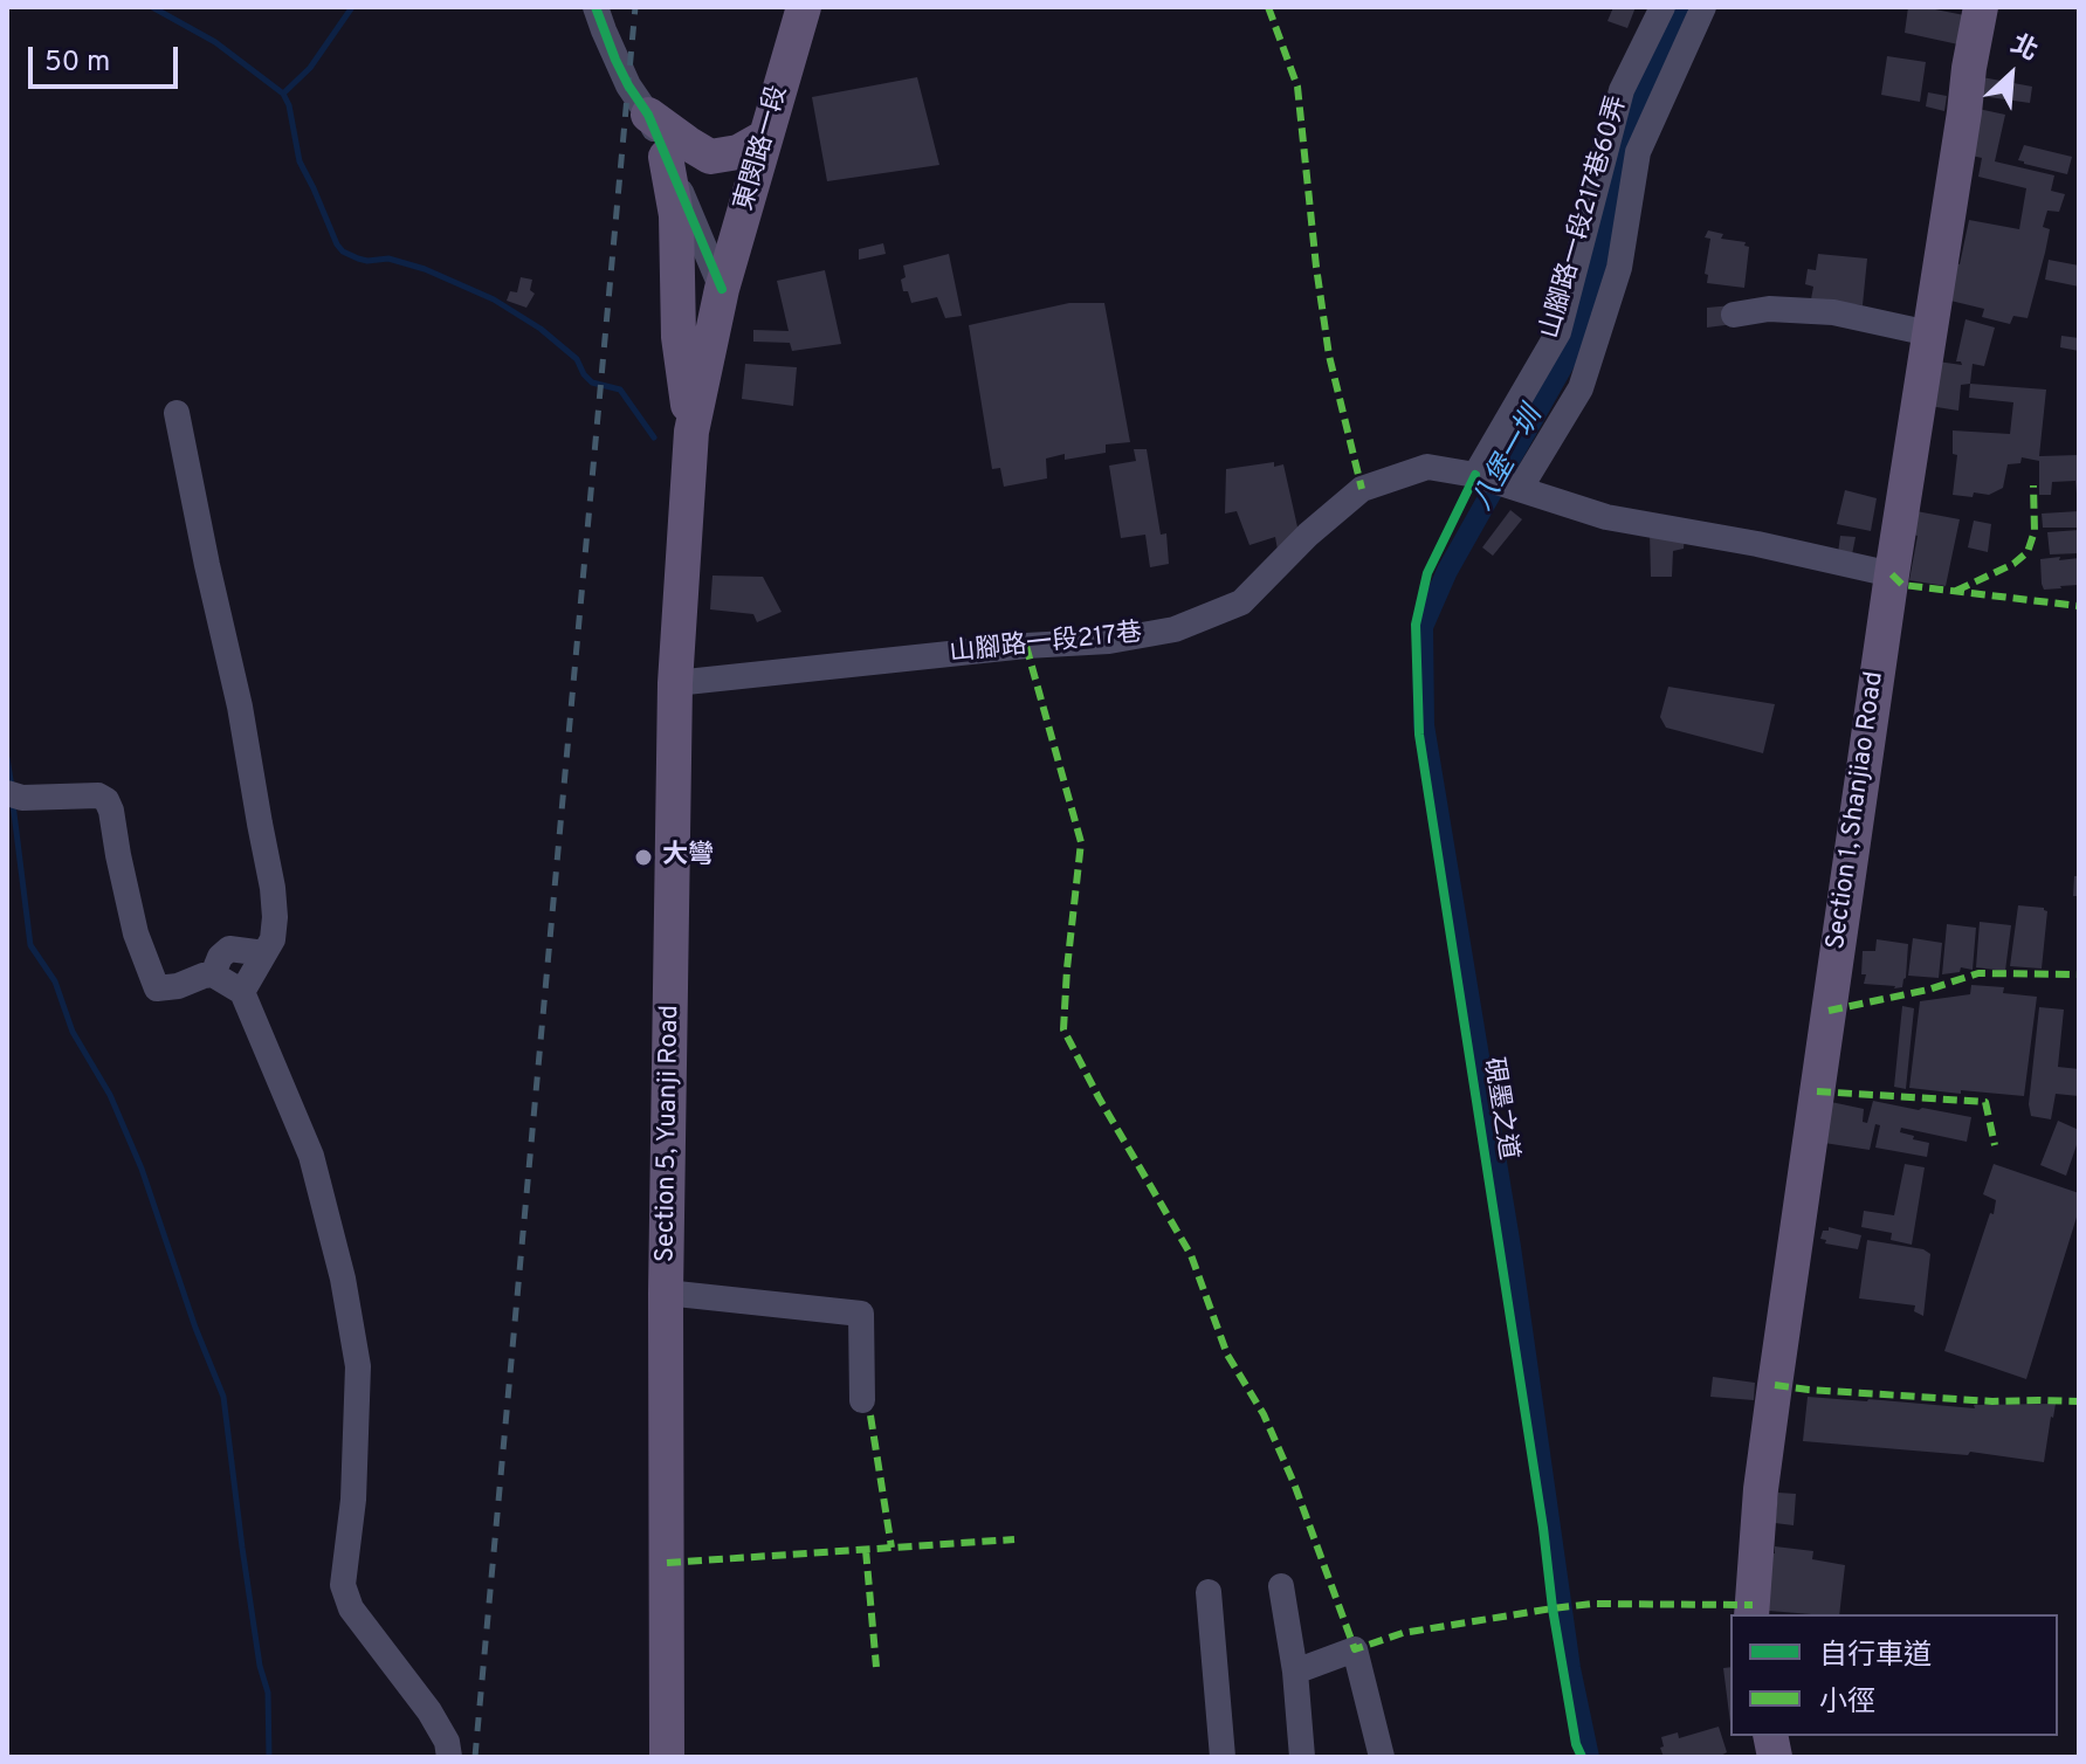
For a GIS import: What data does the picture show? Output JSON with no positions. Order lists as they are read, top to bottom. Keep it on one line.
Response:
{"streets":{"main road":["東閔路一段","Section 1, Shanjiao Road","Section 5, Yuanji Road"],"street":["山腳路一段217巷60弄","山腳路一段217巷"],"cycle path":["硯墨之道"]},"crossings":[["東閔路一段","Section 5, Yuanji Road"],["山腳路一段217巷60弄","山腳路一段217巷"],["山腳路一段217巷","Section 5, Yuanji Road"]],"water":["八堡一圳"],"places":["大彎"],"legend":["自行車道","小徑"],"scale_bar":"50 m","north":"top right"}
